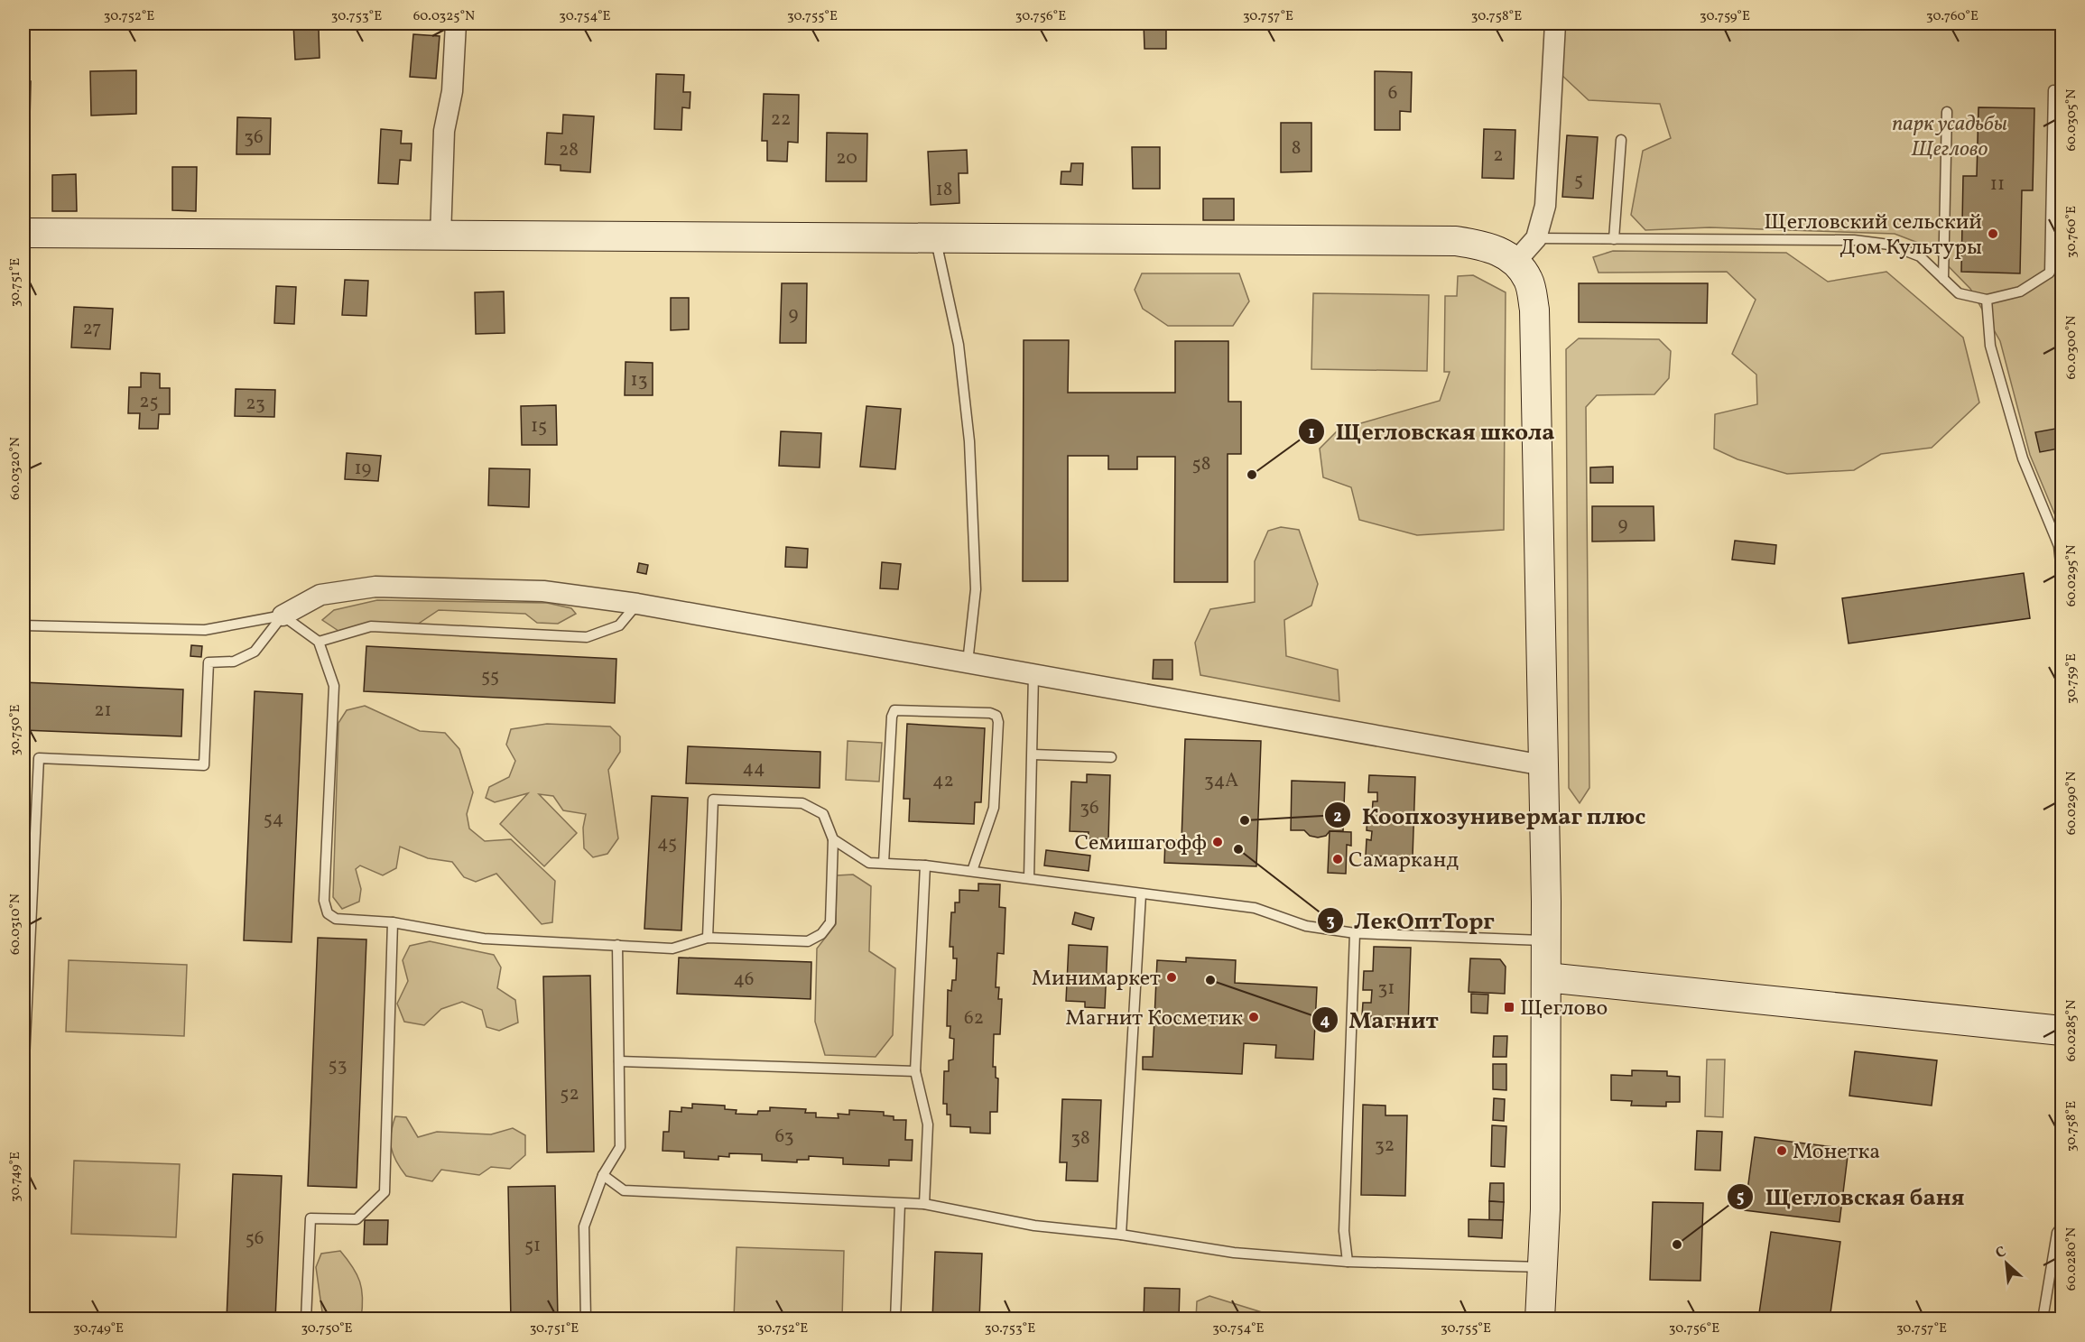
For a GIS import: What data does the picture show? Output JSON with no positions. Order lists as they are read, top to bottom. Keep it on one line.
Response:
{"parks":["парк усадьбы Щеглово"],"places":{"other":["Щегловский сельский Дом Культуры","Щегловская школа","Коопхозунивермаг плюс","Семишагофф","ЛекОптТорг","Самарканд","Минимаркет","Магнит","Магнит Косметик","Монетка","Щегловская баня"],"transit":["Щеглово"]},"house_numbers":["6","22","36","8","28","2","20","5","11","18","9","27","13","25","23","15","58","19","9","55","21","44","42","34А","36","54","45","46","31","62","53","52","63","38","32","56","51"],"north":"top left","coordinates":["30.752°E","30.753°E","60.0325°N","30.754°E","30.755°E","30.756°E","30.757°E","30.758°E","30.759°E","30.760°E","60.0305°N","30.751°E","60.0300°N","60.0320°N","60.0295°N","30.750°E","60.0290°N","60.0310°N","60.0285°N","30.749°E","60.0280°N"]}
